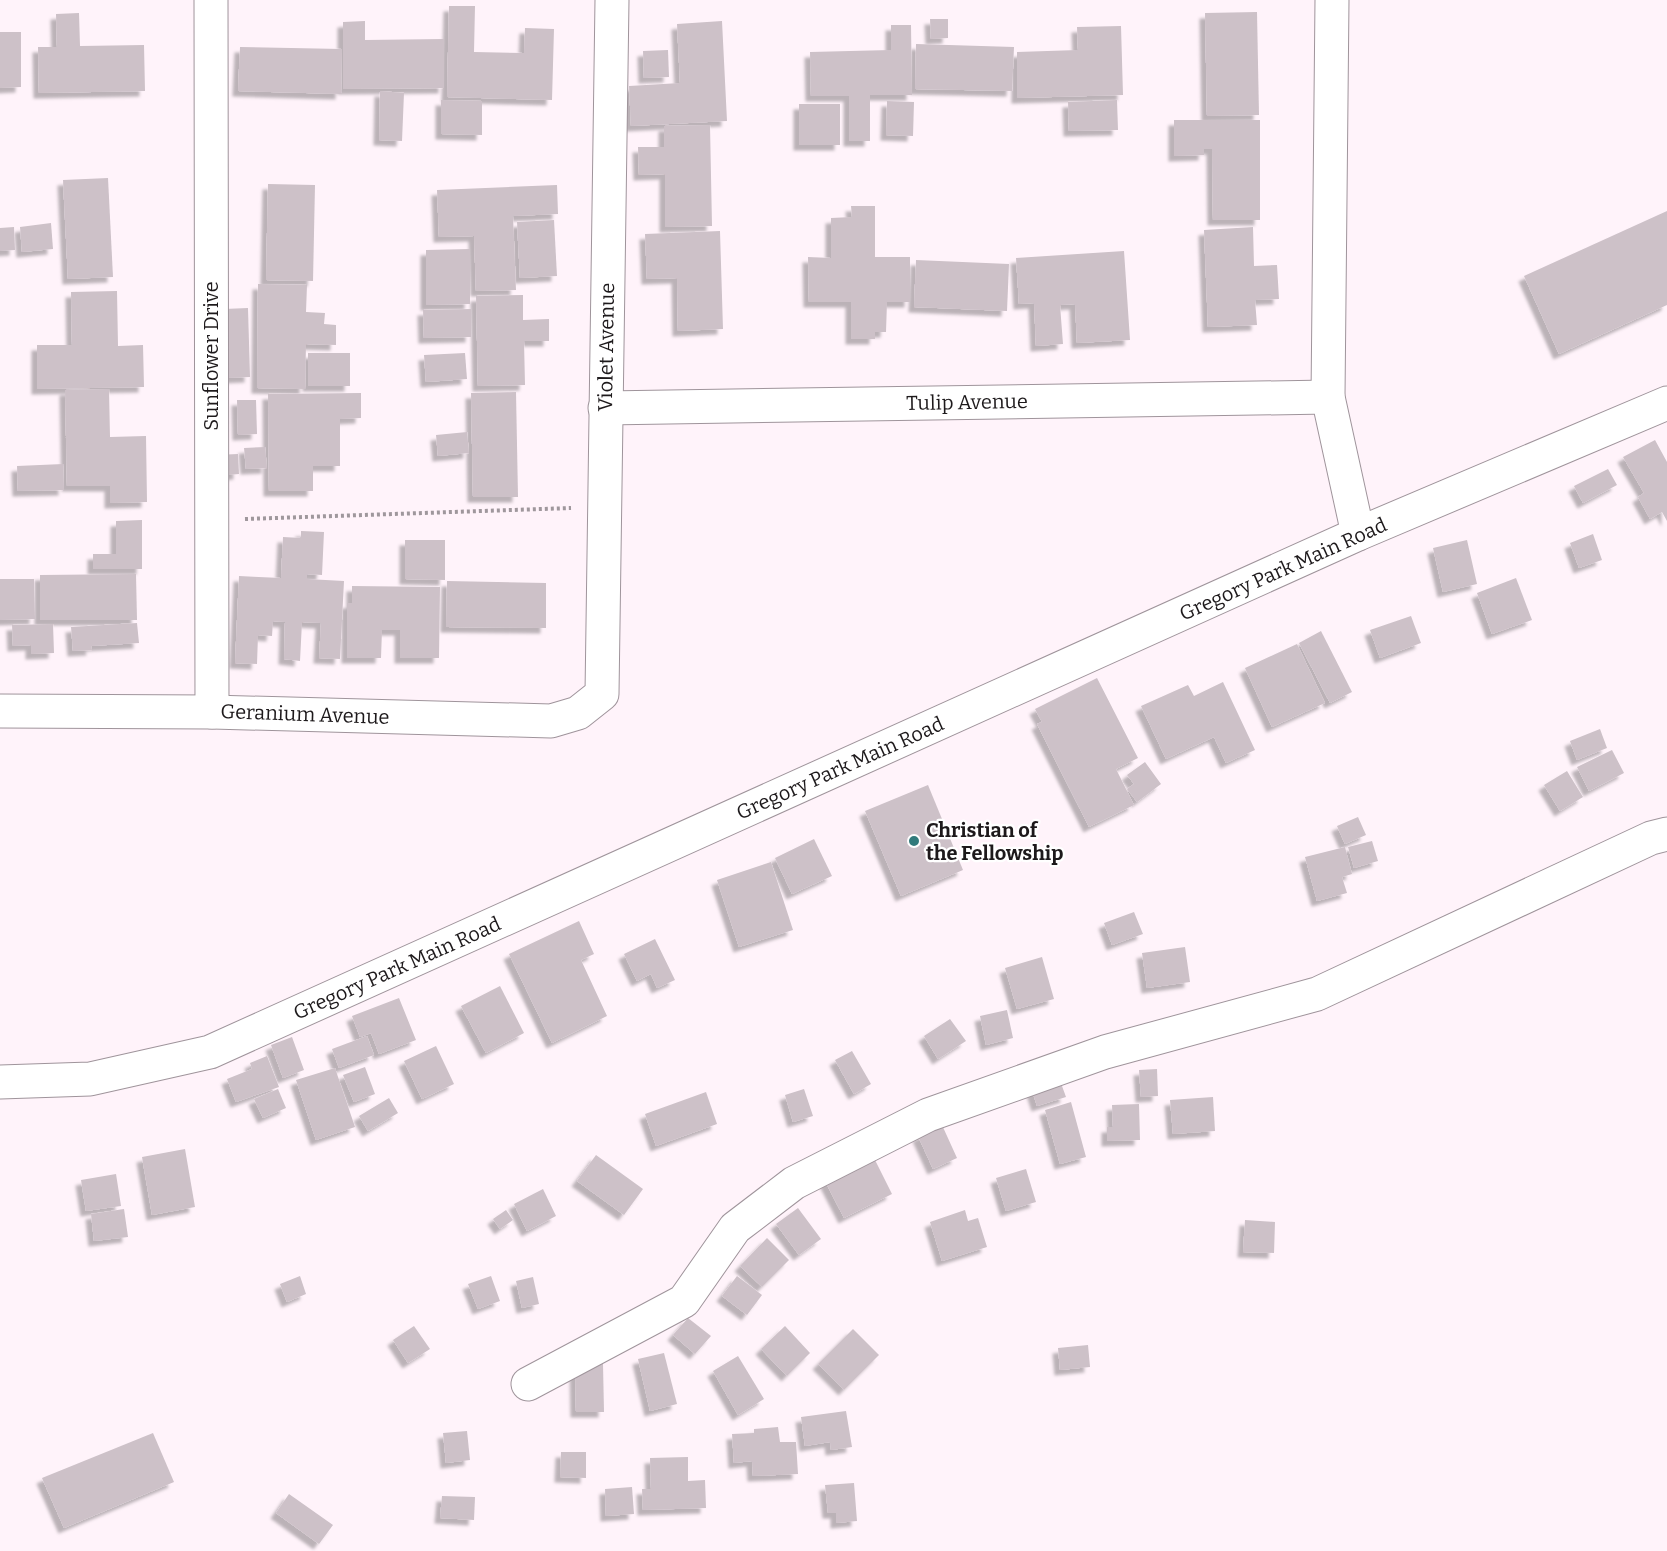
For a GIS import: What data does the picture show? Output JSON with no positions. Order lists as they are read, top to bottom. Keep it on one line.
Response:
{"streets":{"street":["Violet Avenue","Sunflower Drive","Tulip Avenue","Gregory Park Main Road","Geranium Avenue"]},"crossings":[["Violet Avenue","Tulip Avenue"],["Violet Avenue","Geranium Avenue"],["Sunflower Drive","Geranium Avenue"]],"places":["Christian of the Fellowship"]}
